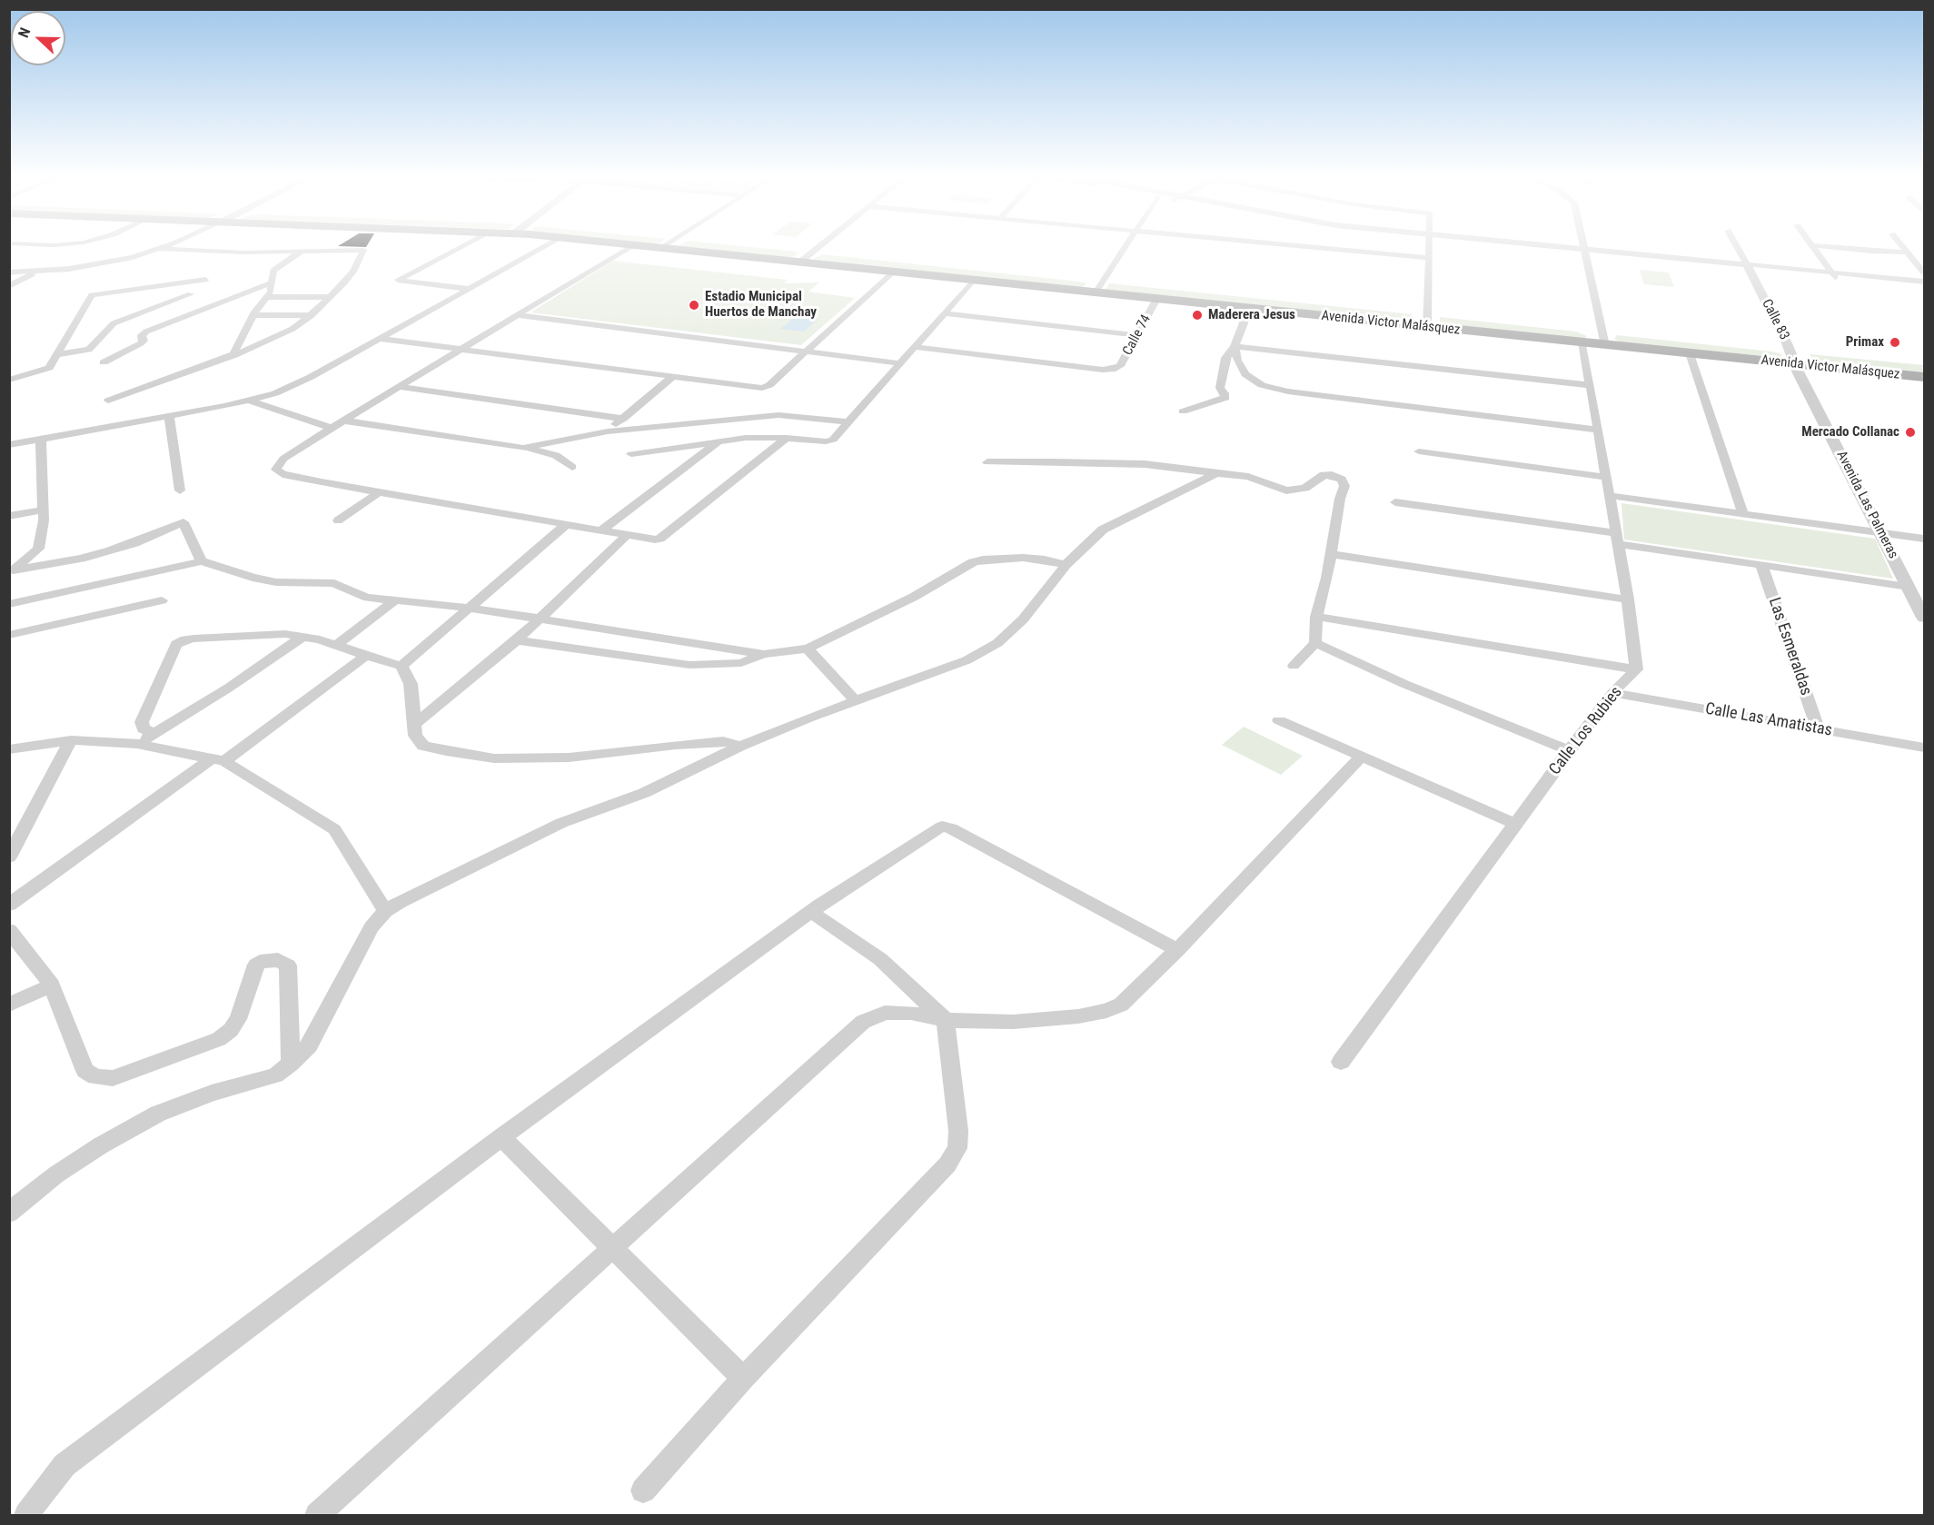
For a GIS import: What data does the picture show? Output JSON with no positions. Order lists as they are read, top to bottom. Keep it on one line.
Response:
{"streets":{"main road":["Avenida Victor Malásquez"],"street":["Calle 83","Calle 74","Avenida Las Palmeras","Las Esmeraldas","Calle Las Amatistas","Calle Los Rubies"]},"crossings":[["Calle 83","Avenida Victor Malásquez"],["Calle 83","Avenida Las Palmeras"],["Avenida Victor Malásquez","Calle 74"],["Avenida Victor Malásquez","Avenida Las Palmeras"],["Las Esmeraldas","Calle Las Amatistas"],["Calle Las Amatistas","Calle Los Rubies"]],"places":["Estadio Municipal Huertos de Manchay","Maderera Jesus","Primax","Mercado Collanac"],"north":"left"}
